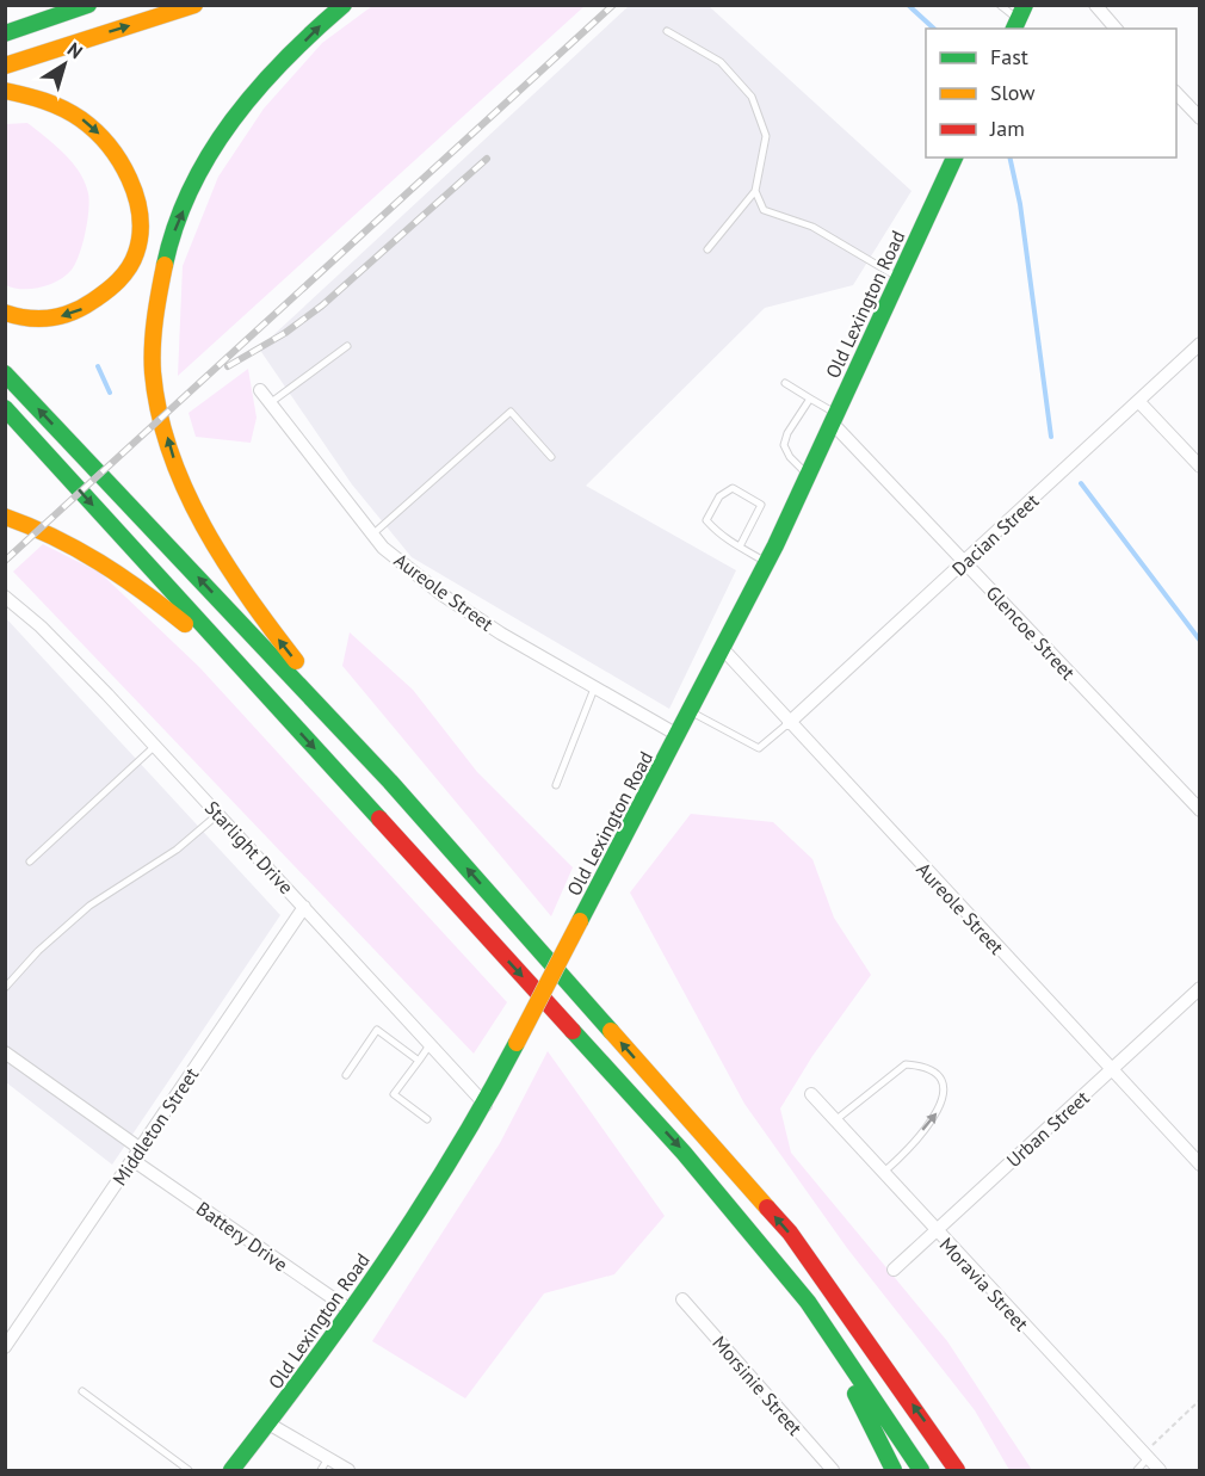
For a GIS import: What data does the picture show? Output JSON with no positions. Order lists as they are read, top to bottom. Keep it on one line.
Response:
{"streets":{"main road":["Old Lexington Road"],"street":["Dacian Street","Aureole Street","Glencoe Street","Starlight Drive","Middleton Street","Urban Street","Battery Drive","Moravia Street","Morsinie Street"]},"crossings":[["Old Lexington Road","Aureole Street"],["Old Lexington Road","Glencoe Street"],["Old Lexington Road","Starlight Drive"],["Old Lexington Road","Battery Drive"],["Dacian Street","Aureole Street"],["Dacian Street","Glencoe Street"],["Aureole Street","Urban Street"],["Starlight Drive","Middleton Street"],["Middleton Street","Battery Drive"],["Urban Street","Moravia Street"]],"legend":["Fast","Slow","Jam"],"north":"top right"}
